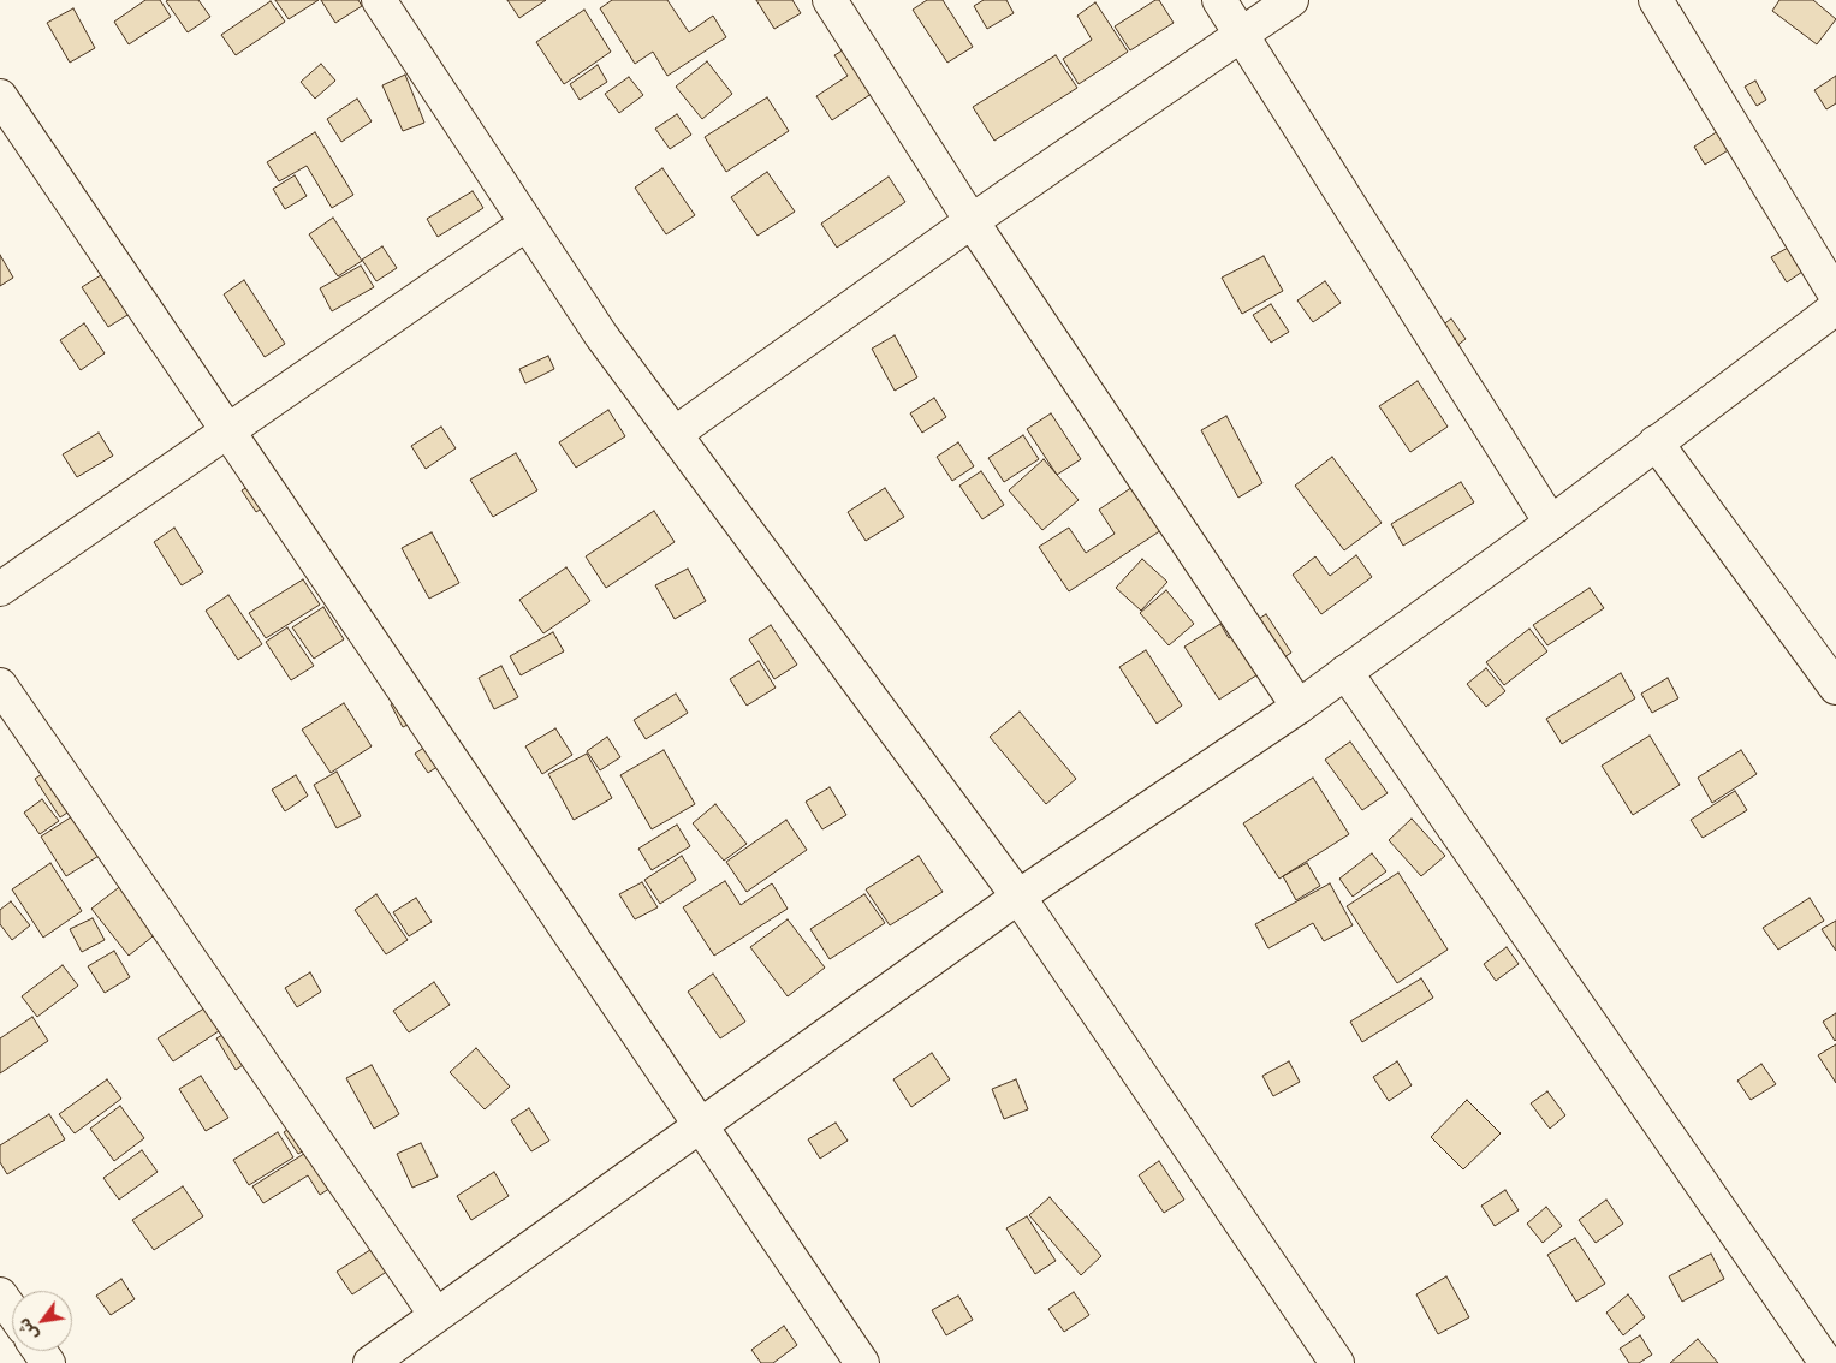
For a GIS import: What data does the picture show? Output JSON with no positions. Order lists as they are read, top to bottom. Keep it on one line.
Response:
{"north":"bottom left"}
